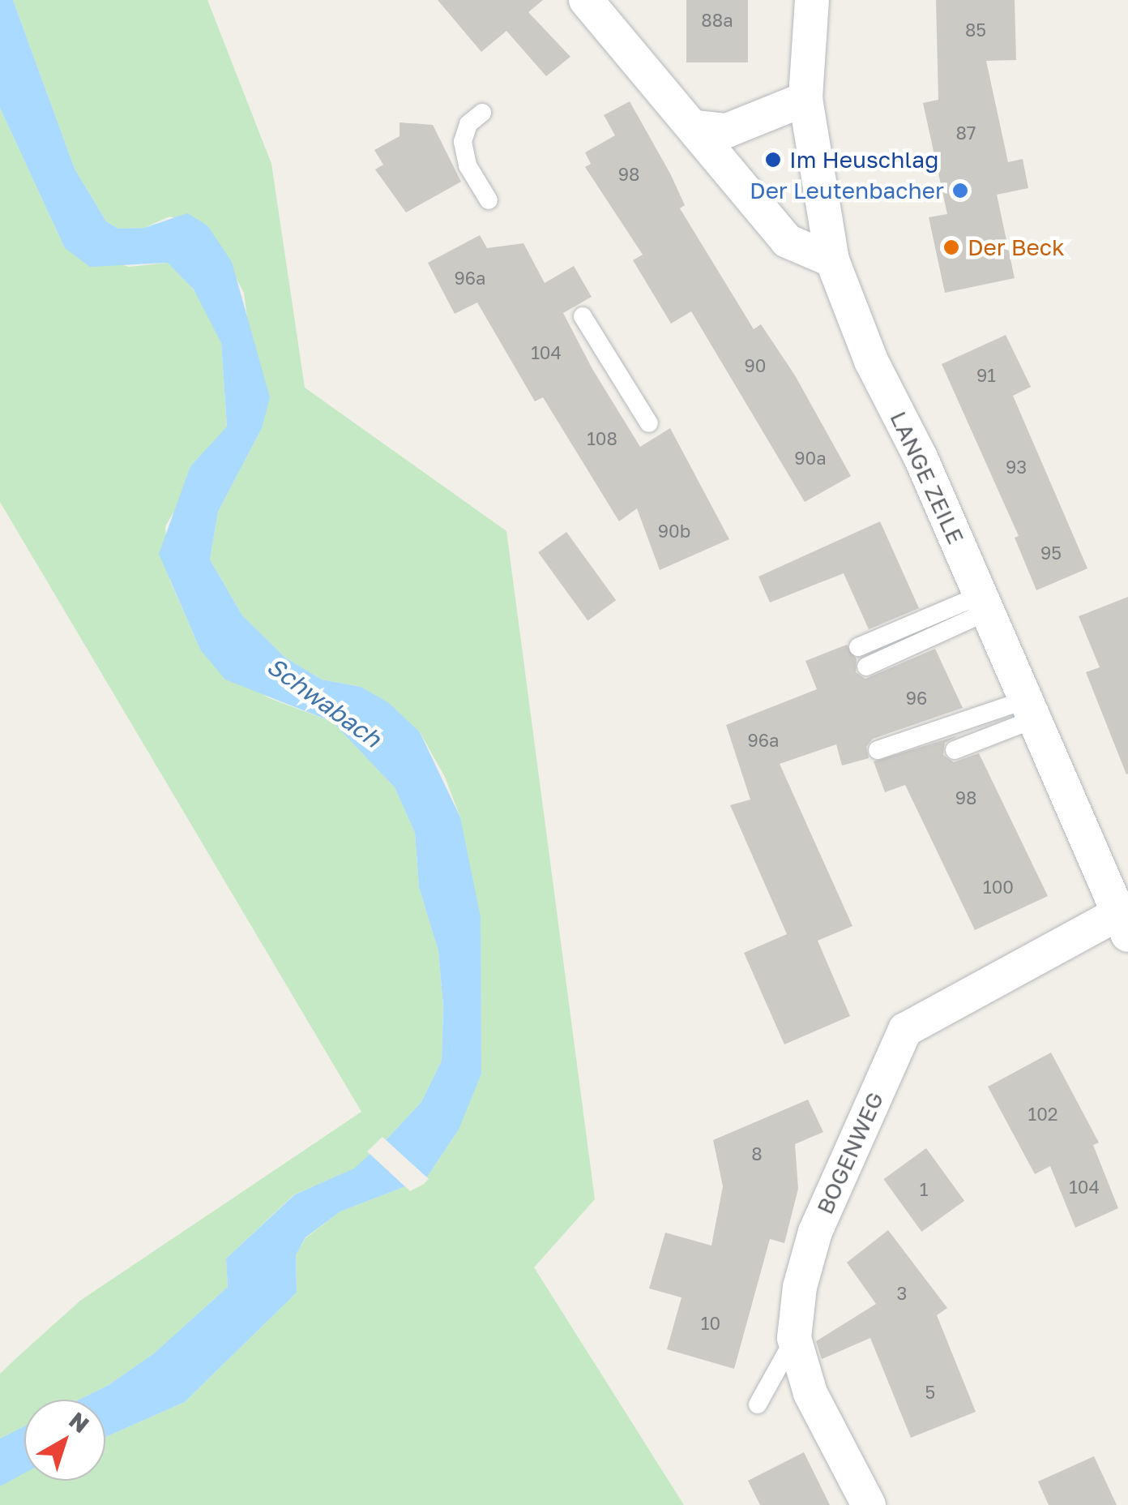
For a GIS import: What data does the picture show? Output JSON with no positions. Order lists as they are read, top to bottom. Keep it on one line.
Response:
{"streets":{"street":["LANGE ZEILE","BOGENWEG"]},"crossings":[["LANGE ZEILE","BOGENWEG"]],"water":["Schwabach"],"places":["Im Heuschlag","Der Leutenbacher","Der Beck"],"house_numbers":["88a","85","87","98","96a","104","90","91","108","90a","93","90b","95","96","96a","98","100","102","8","104","1","3","10","5"],"north":"top right"}
